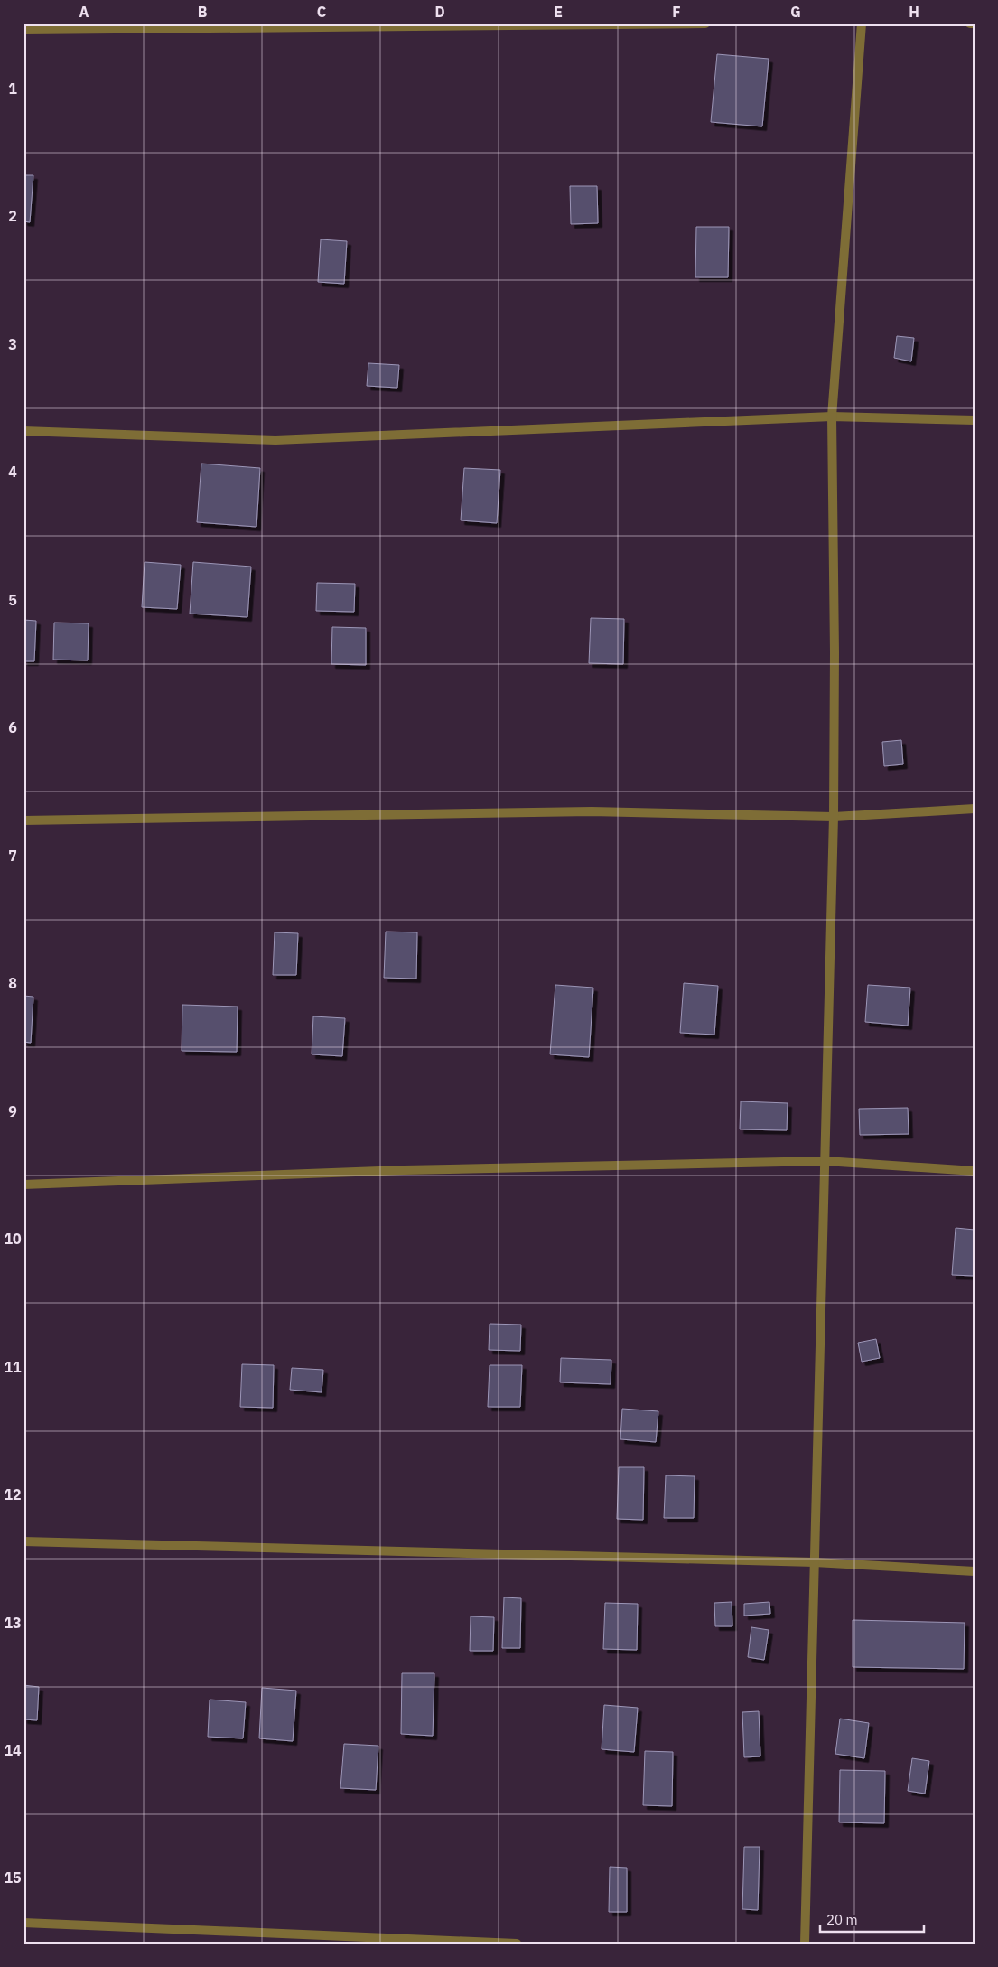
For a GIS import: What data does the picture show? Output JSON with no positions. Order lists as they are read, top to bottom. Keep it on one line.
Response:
{"scale_bar":"20 m","grid":{"columns":["A","B","C","D","E","F","G","H"],"rows":["1","2","3","4","5","6","7","8","9","10","11","12","13","14","15"]}}
